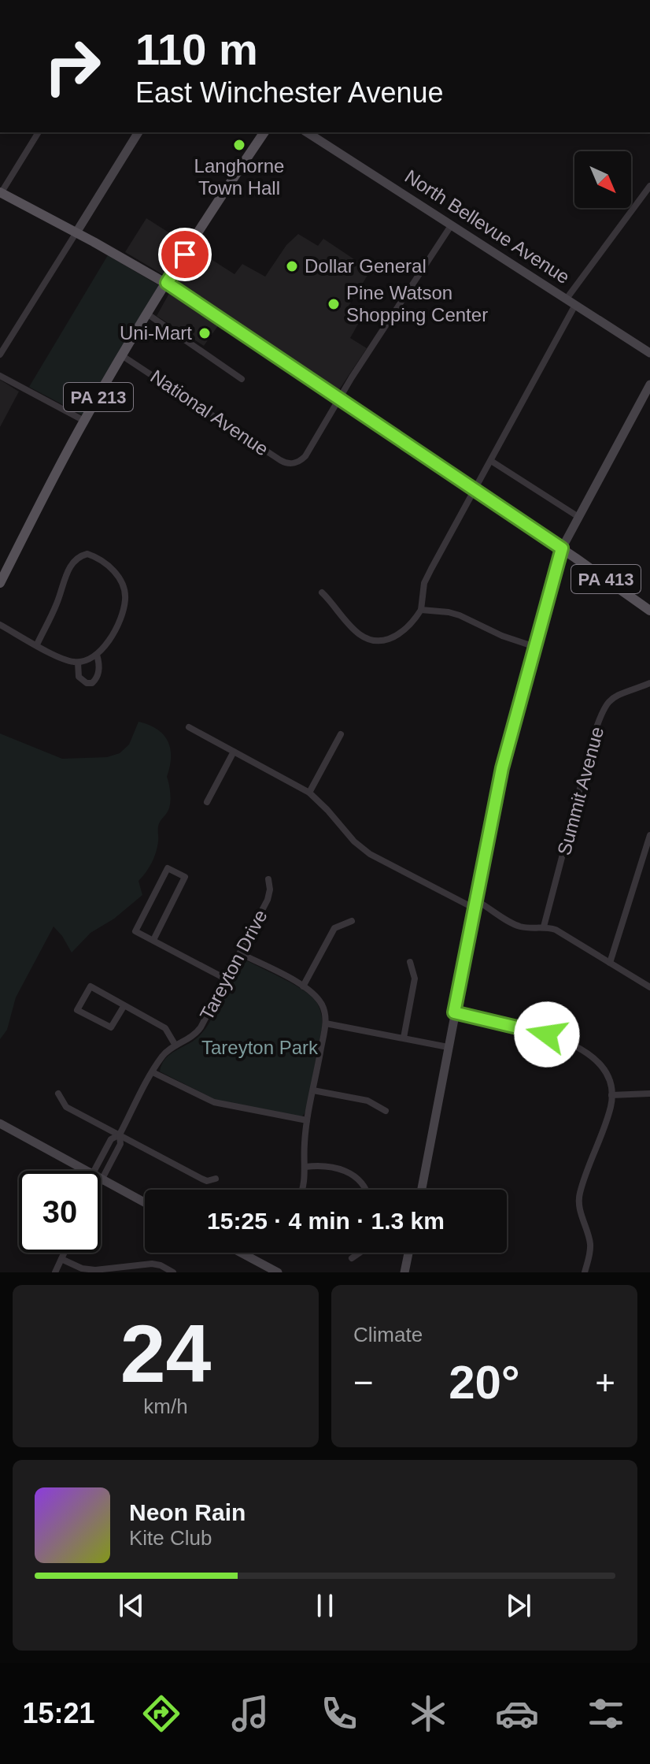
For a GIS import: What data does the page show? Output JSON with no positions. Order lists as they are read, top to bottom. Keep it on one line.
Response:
{"streets":{"main road":["PA 213","PA 413"],"street":["North Bellevue Avenue","National Avenue","Summit Avenue","Tareyton Drive"]},"crossings":[["PA 213","National Avenue"],["PA 213","PA 413"],["National Avenue","PA 413"]],"parks":["Tareyton Park"],"places":["Langhorne Town Hall","Dollar General","Pine Watson Shopping Center","Uni-Mart"],"north":"bottom right","page":{"turn":["110 m","East Winchester Avenue"],"limit":"30","trip":"15:25 · 4 min · 1.3 km","tile":[["24","km/h"],"Climate"],"heat":["−","20°","+"],"song":["Neon Rain","Kite Club"],"tabs":"15:21"}}
